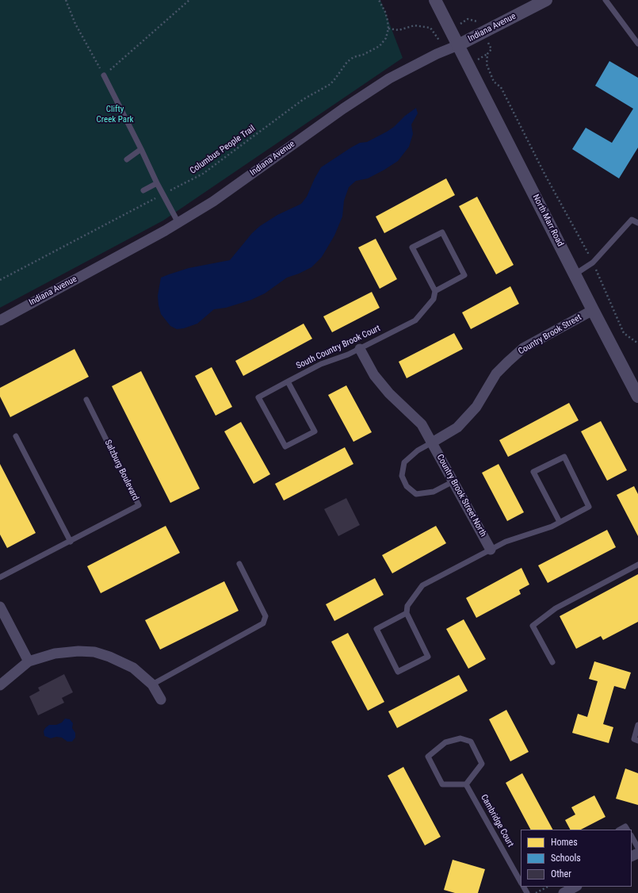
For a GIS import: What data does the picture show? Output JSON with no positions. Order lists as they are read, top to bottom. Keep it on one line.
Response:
{"streets":{"street":["Indiana Avenue","North Marr Road","Country Brook Street","Country Brook Street North"],"lane":["South Country Brook Court","Salzburg Boulevard","Cambridge Court"],"path":["Columbus People Trail"]},"crossings":[["Indiana Avenue","North Marr Road"],["North Marr Road","Country Brook Street"],["Country Brook Street","Country Brook Street North"],["South Country Brook Court","Country Brook Street North"]],"parks":["Clifty Creek Park"],"legend":["Homes","Schools","Other"]}
